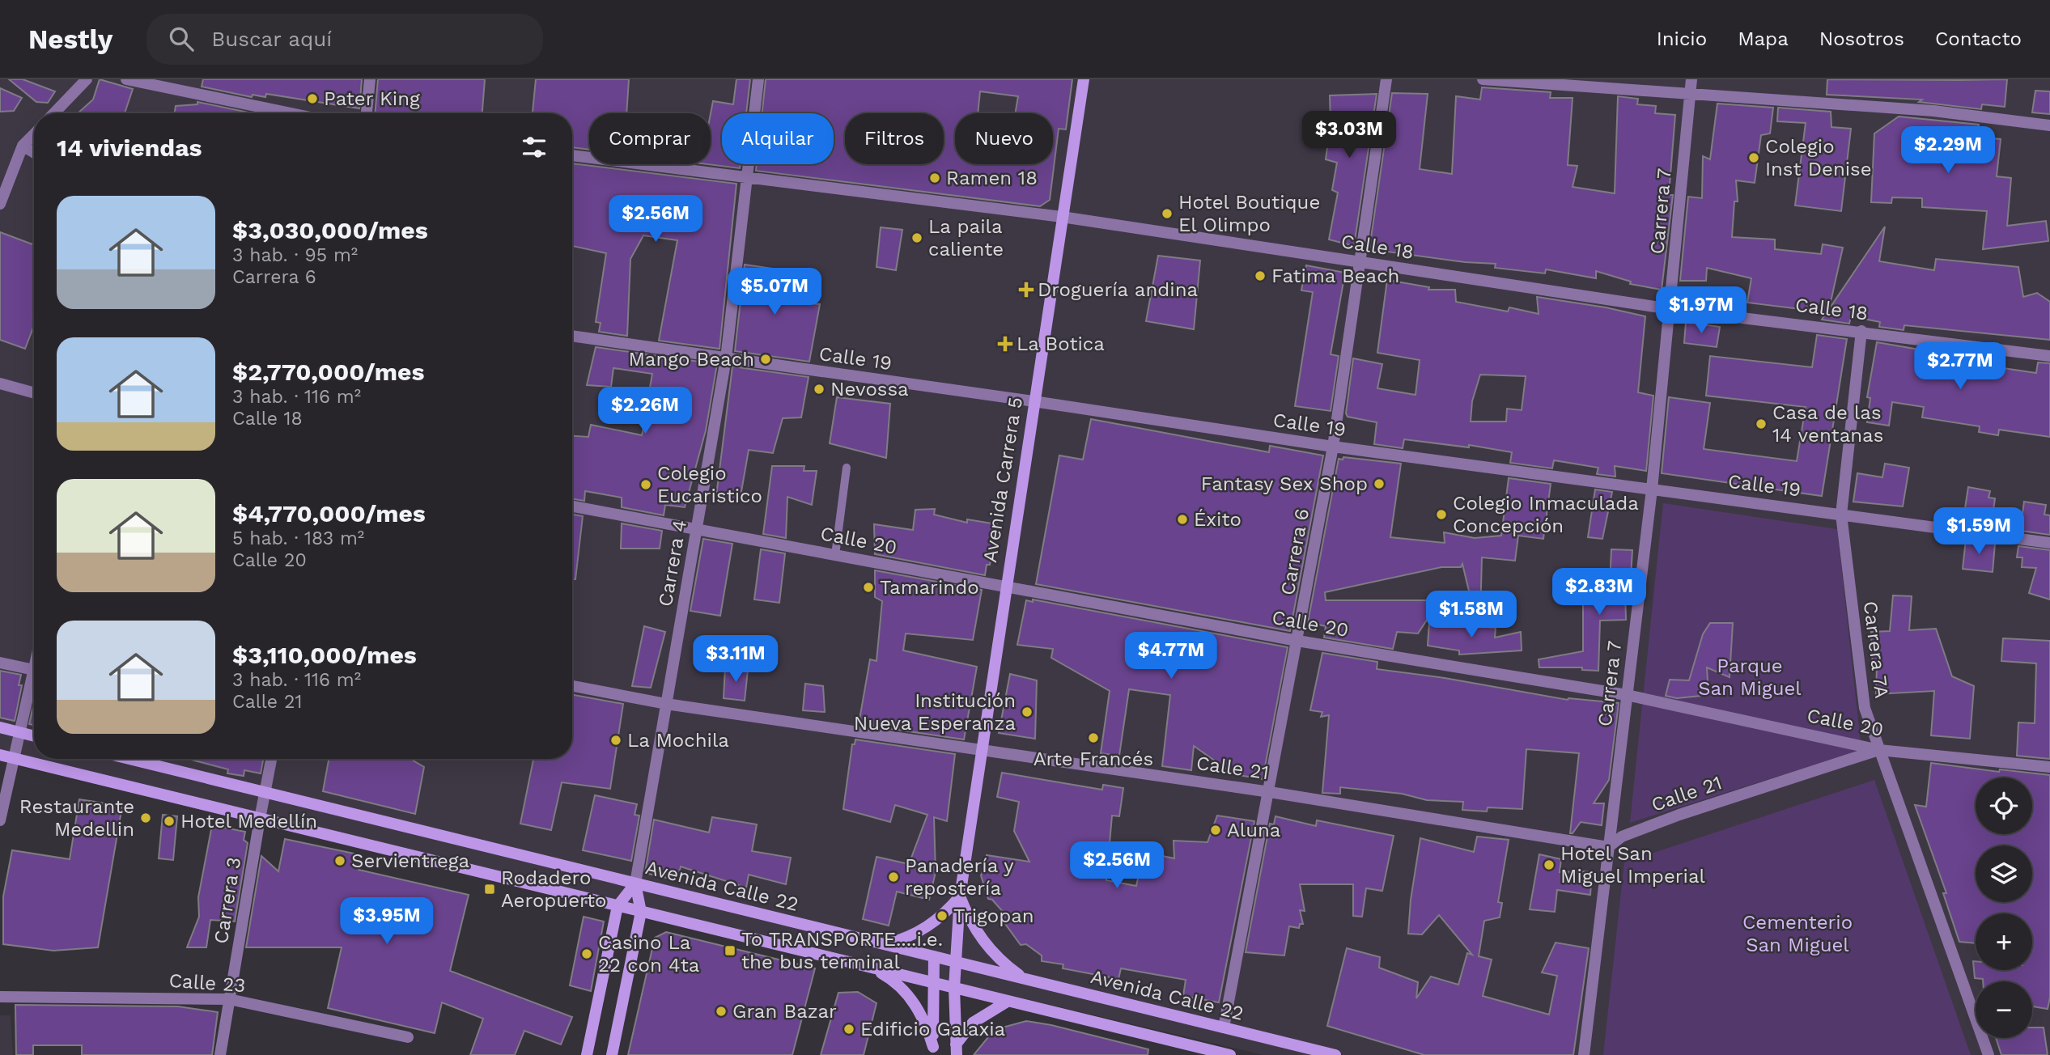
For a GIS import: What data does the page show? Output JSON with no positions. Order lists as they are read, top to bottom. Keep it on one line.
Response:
{"streets":{"street":["Carrera 7","Calle 18","Calle 19","Avenida Carrera 5","Calle 20","Carrera 6","Carrera 4","Carrera 7A","Calle 21","Avenida Calle 22","Carrera 3","Calle 23"]},"crossings":[["Carrera 7","Calle 18"],["Carrera 7","Calle 19"],["Carrera 7","Calle 20"],["Carrera 7","Calle 21"],["Calle 18","Avenida Carrera 5"],["Calle 18","Carrera 6"],["Calle 18","Carrera 4"],["Calle 18","Carrera 7A"],["Calle 19","Avenida Carrera 5"],["Calle 19","Carrera 6"],["Calle 19","Carrera 4"],["Calle 19","Carrera 7A"],["Avenida Carrera 5","Calle 20"],["Avenida Carrera 5","Calle 21"],["Avenida Carrera 5","Avenida Calle 22"],["Calle 20","Carrera 6"],["Calle 20","Carrera 4"],["Calle 20","Carrera 7A"],["Calle 20","Calle 21"],["Carrera 6","Calle 21"],["Carrera 6","Avenida Calle 22"],["Carrera 4","Calle 21"],["Carrera 4","Avenida Calle 22"],["Carrera 7A","Calle 21"],["Avenida Calle 22","Carrera 3"],["Carrera 3","Calle 23"]],"parks":["Parque San Miguel","Cementerio San Miguel"],"places":{"other":["Pater King","Colegio Inst Denise","Ramen 18","Hotel Boutique El Olimpo","La paila caliente","Fatima Beach","Mango Beach","Nevossa","Casa de las 14 ventanas","Fantasy Sex Shop","Colegio Eucaristico","Colegio Inmaculada Concepción","Éxito","Tamarindo","Institución Nueva Esperanza","Arte Francés","La Mochila","Restaurante Medellin","Hotel Medellín","Aluna","Servientrega","Hotel San Miguel Imperial","Panadería y repostería","Trigopan","Casino La 22 con 4ta","Gran Bazar","Edificio Galaxia"],"health":["Droguería andina","La Botica"],"transit":["Rodadero Aeropuerto","To TRANSPORTE....i.e. the bus terminal"]},"page":{"header":"Nestly","search":"Buscar aquí","nav":["Inicio","Mapa","Nosotros","Contacto"],"price":["$3.03M","$2.29M","$2.56M","$5.07M","$1.97M","$2.77M","$2.26M","$1.59M","$2.83M","$1.58M","$4.77M","$3.11M","$2.56M","$3.95M"],"chip":["Comprar","Alquilar","Filtros","Nuevo"],"heading":"14 viviendas","list":[{"name":"$3,030,000/mes","note":"3 hab. · 95 m² · Carrera 6"},{"name":"$2,770,000/mes","note":"3 hab. · 116 m² · Calle 18"},{"name":"$4,770,000/mes","note":"5 hab. · 183 m² · Calle 20"},{"name":"$3,110,000/mes","note":"3 hab. · 116 m² · Calle 21"}],"map_buttons":["+","−"]}}
